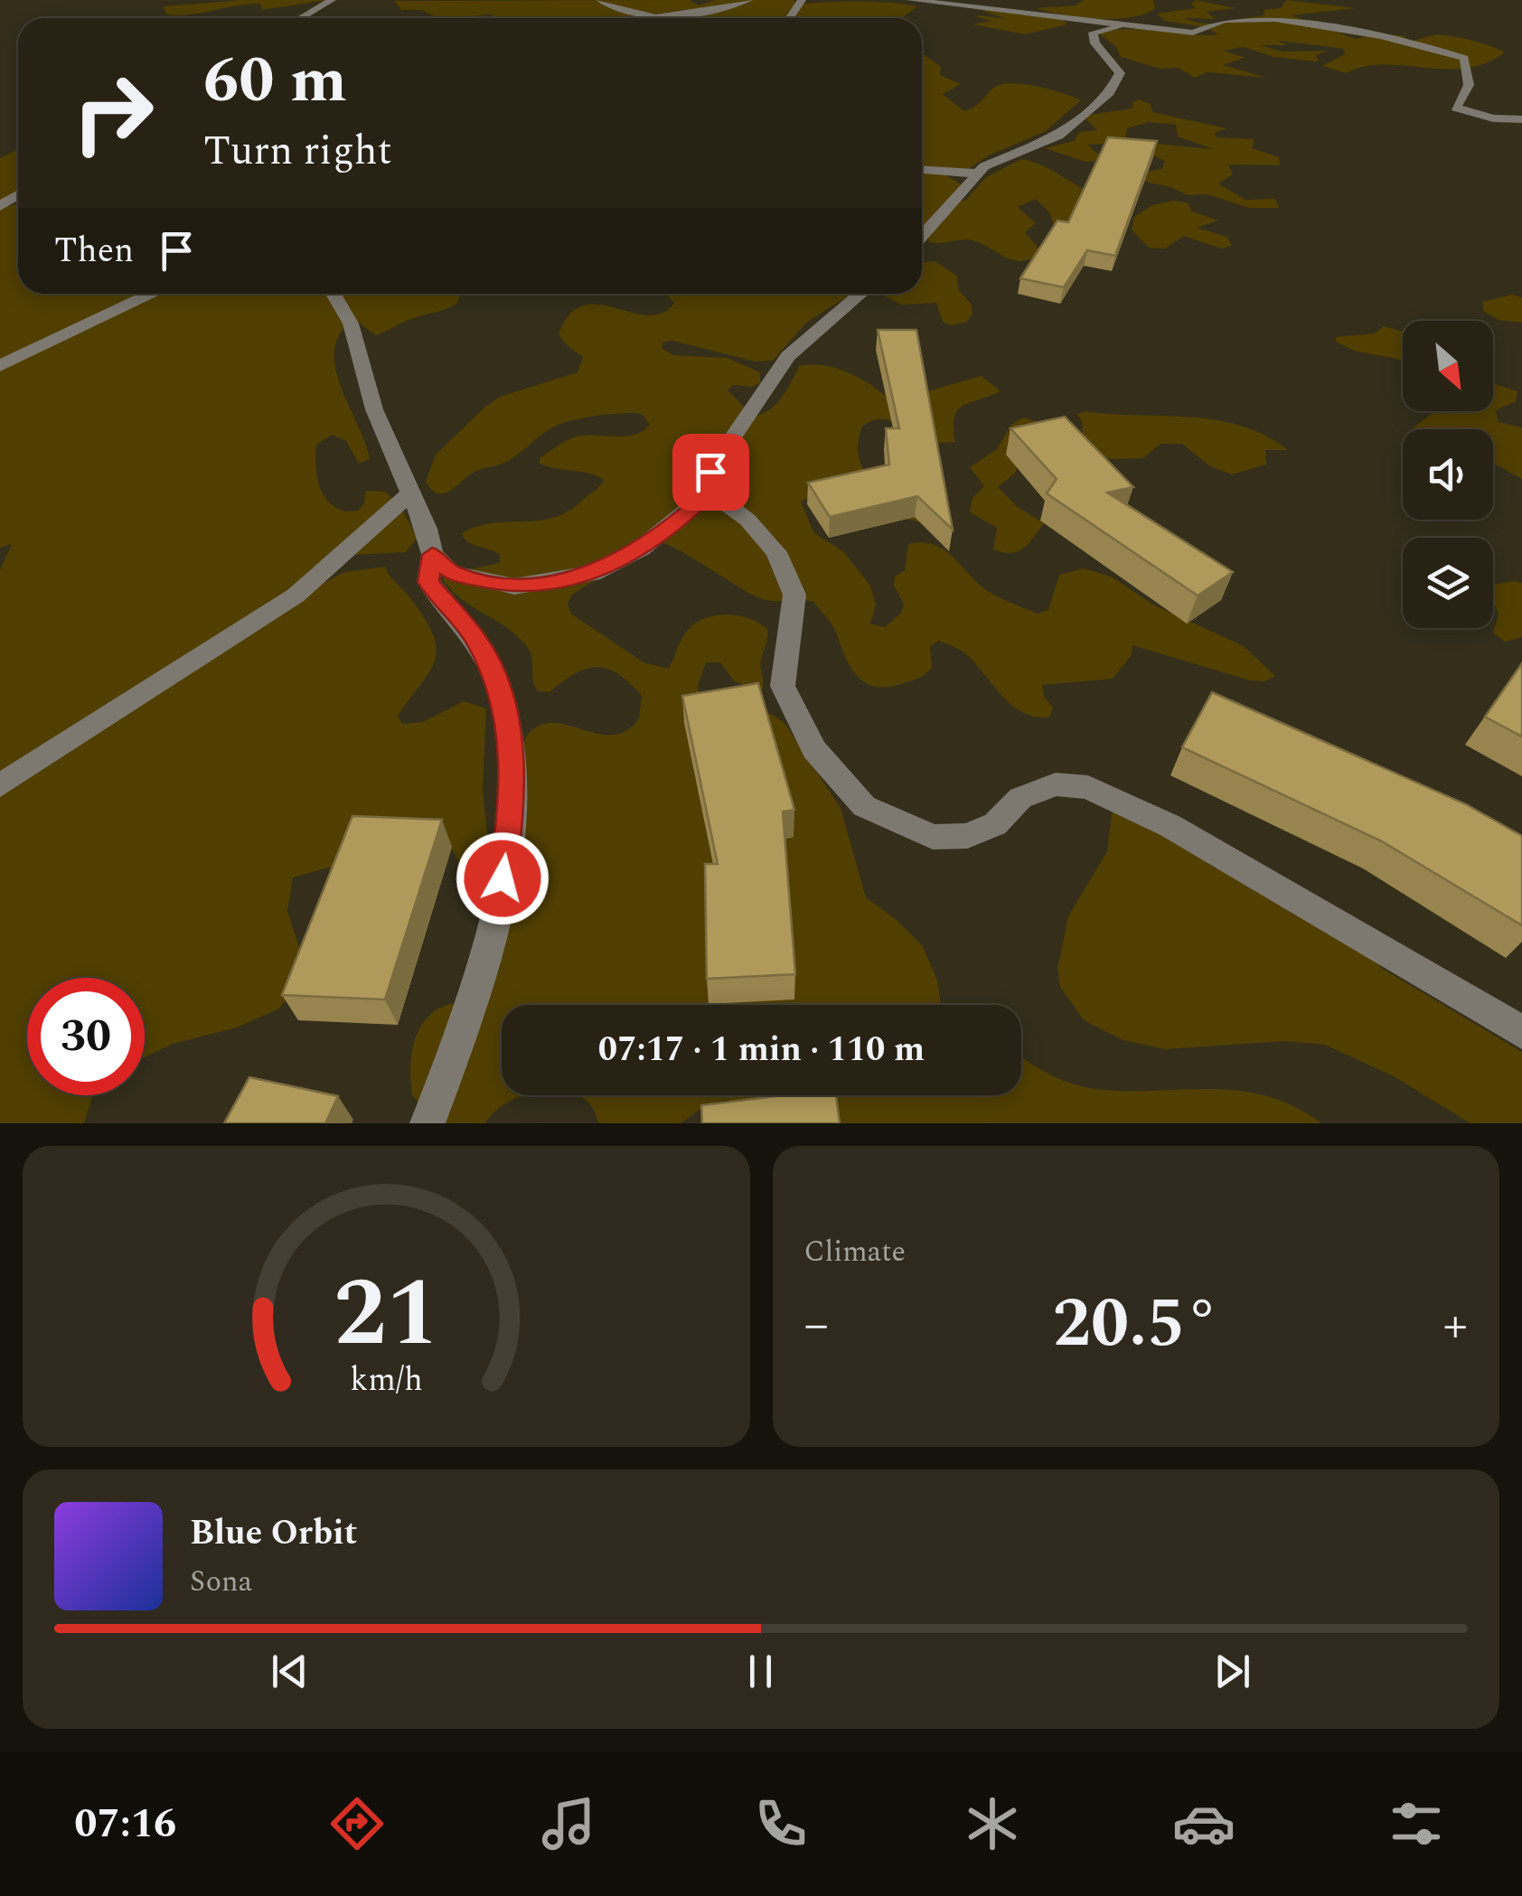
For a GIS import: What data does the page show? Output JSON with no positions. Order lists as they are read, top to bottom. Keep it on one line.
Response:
{"north":"bottom right","page":{"turn":["60 m","Turn right"],"then":"Then","limit":"30","trip":"07:17 · 1 min · 110 m","tile":"Climate","heat":["−","20.5°","+"],"song":["Blue Orbit","Sona"],"tabs":"07:16","gauge":["21","km/h"]}}
